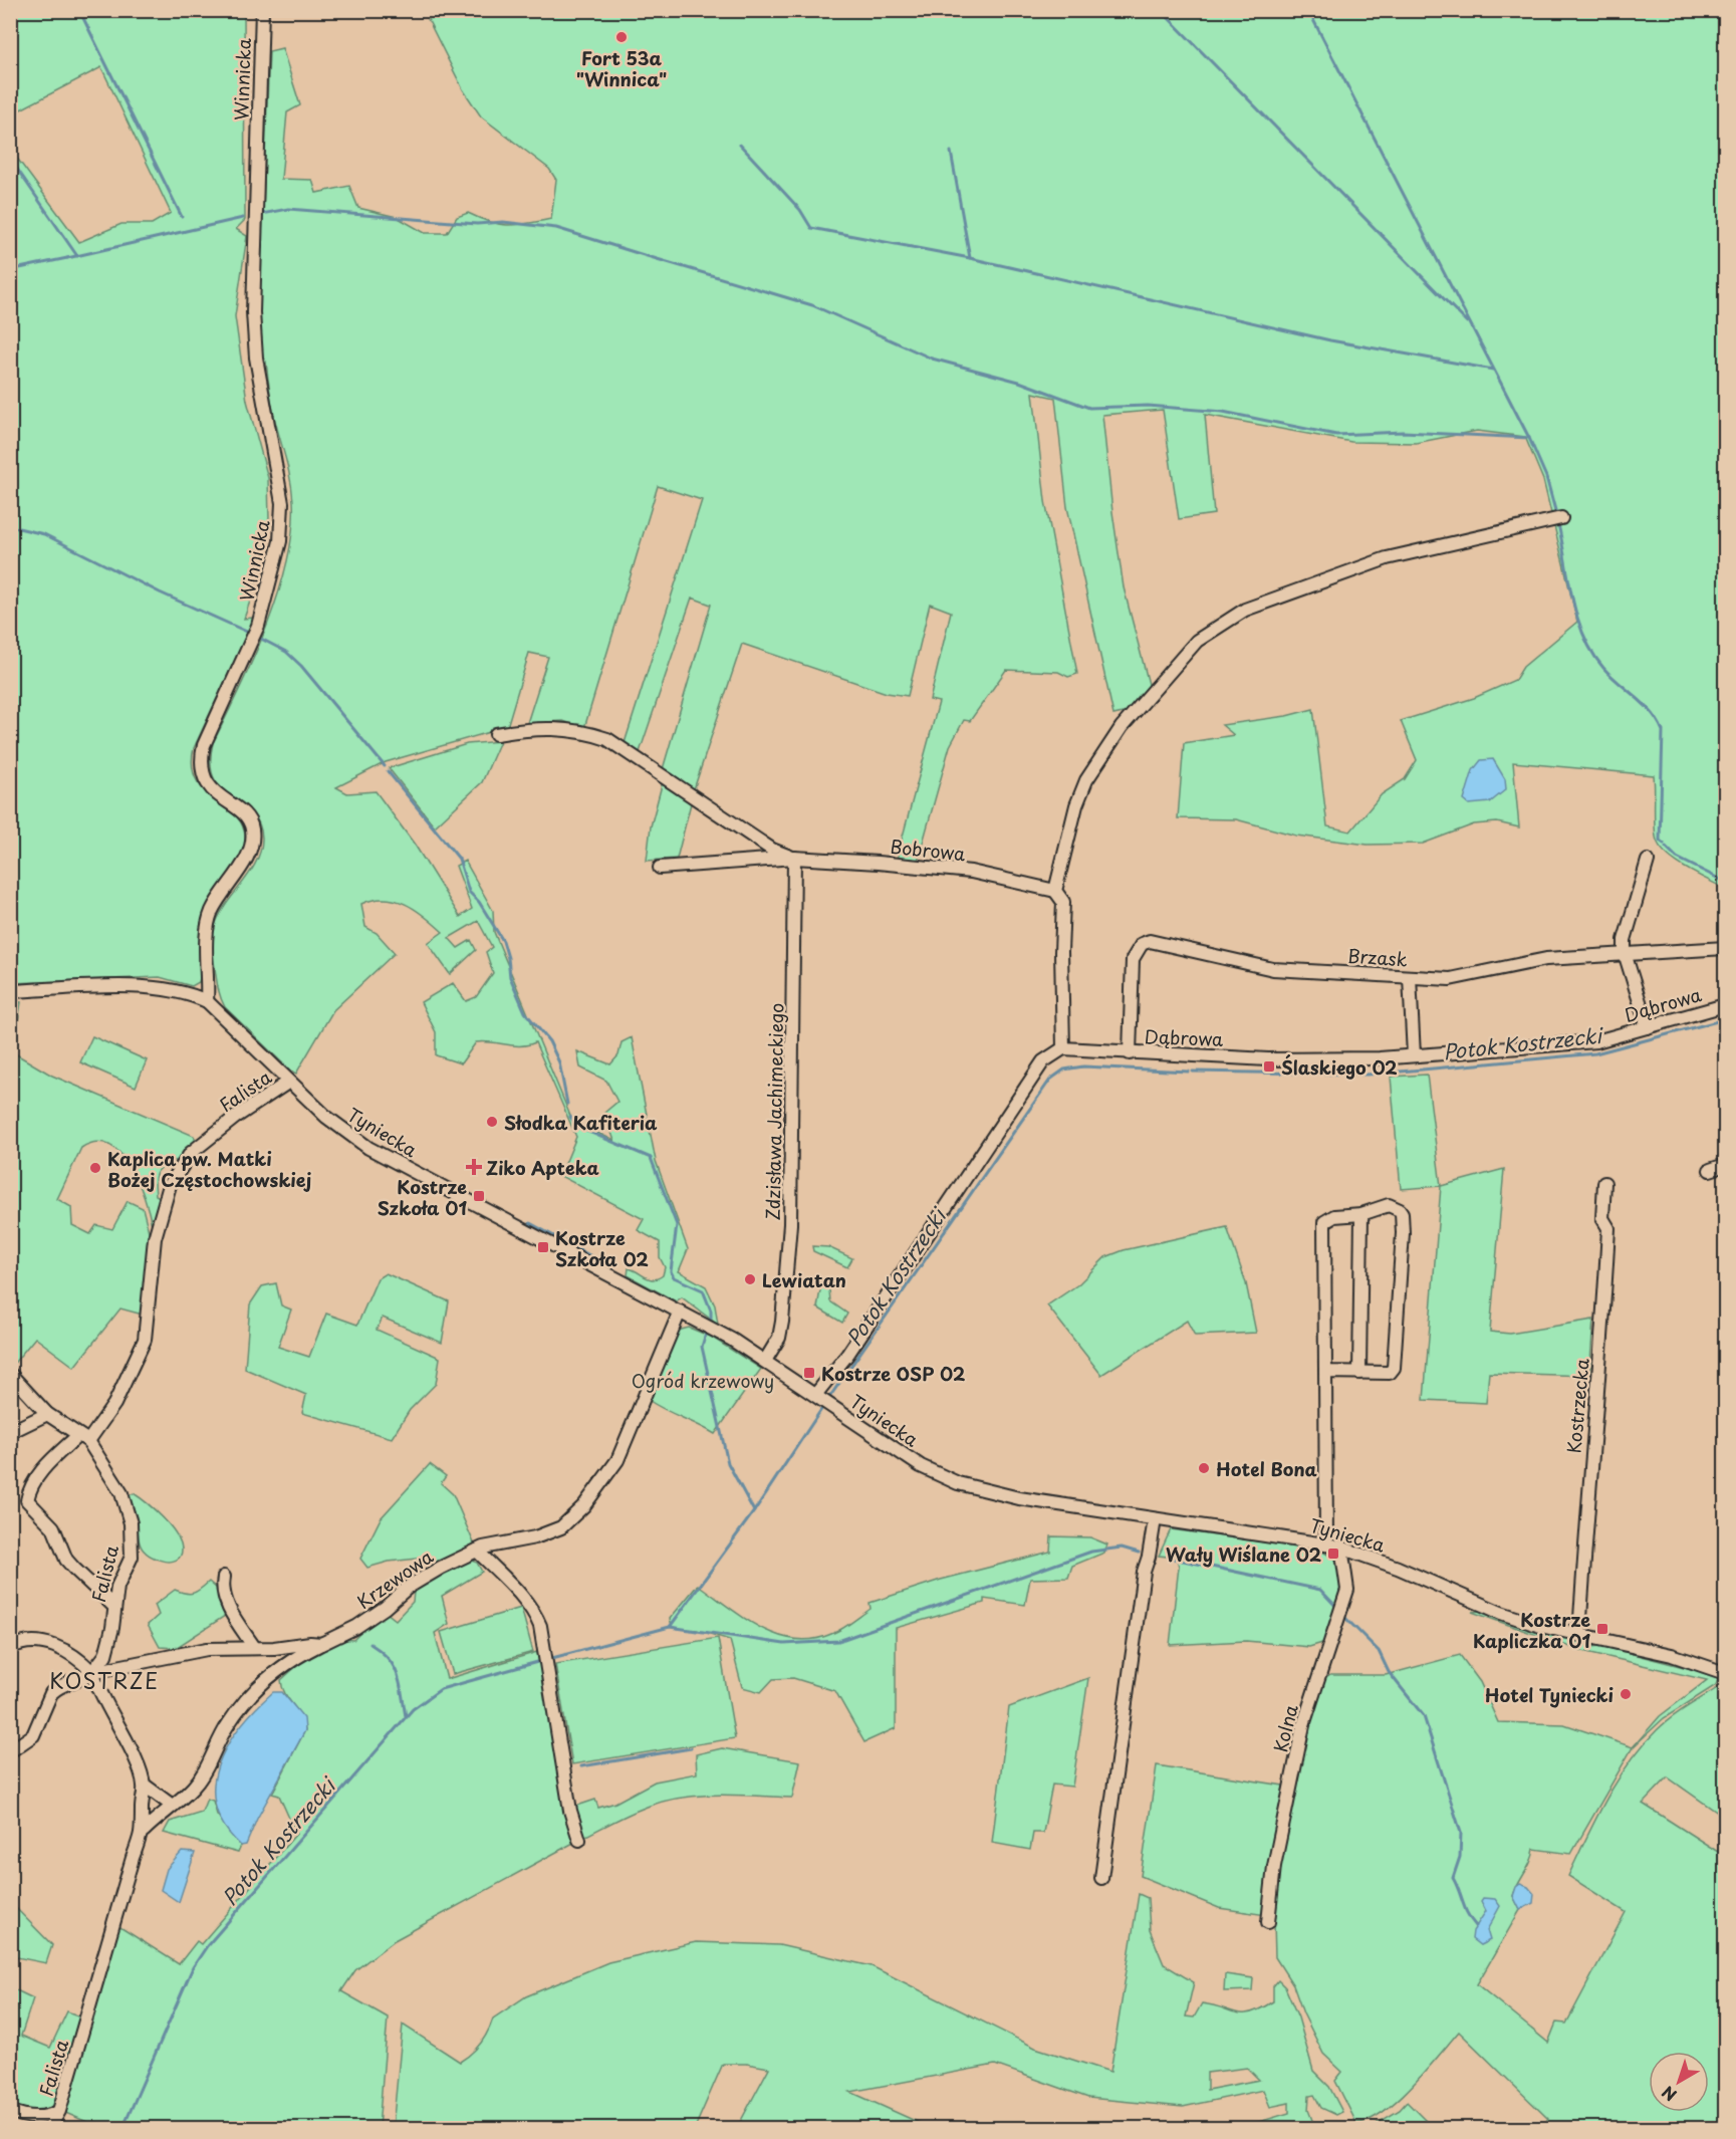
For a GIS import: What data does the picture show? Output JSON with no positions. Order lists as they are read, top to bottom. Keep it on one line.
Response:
{"streets":{"street":["Winnicka","Bobrowa","Brzask","Dąbrowa","Falista","Zdzisława Jachimeckiego","Tyniecka","Kostrzecka","Krzewowa","Kolna"]},"crossings":[["Winnicka","Tyniecka"],["Bobrowa","Zdzisława Jachimeckiego"],["Brzask","Dąbrowa"],["Falista","Tyniecka"],["Falista","Krzewowa"],["Zdzisława Jachimeckiego","Tyniecka"],["Tyniecka","Kostrzecka"],["Tyniecka","Krzewowa"],["Tyniecka","Kolna"]],"districts":["KOSTRZE"],"water":["Potok Kostrzecki"],"parks":["Ogród krzewowy"],"places":{"other":["Fort 53a \"Winnica\"","Słodka Kafiteria","Kaplica pw. Matki Bożej Częstochowskiej","Lewiatan","Hotel Bona","Hotel Tyniecki"],"transit":["Ślaskiego 02","Kostrze Szkoła 01","Kostrze Szkoła 02","Kostrze OSP 02","Wały Wiślane 02","Kostrze Kapliczka 01"],"health":["Ziko Apteka"]},"north":"bottom left"}
